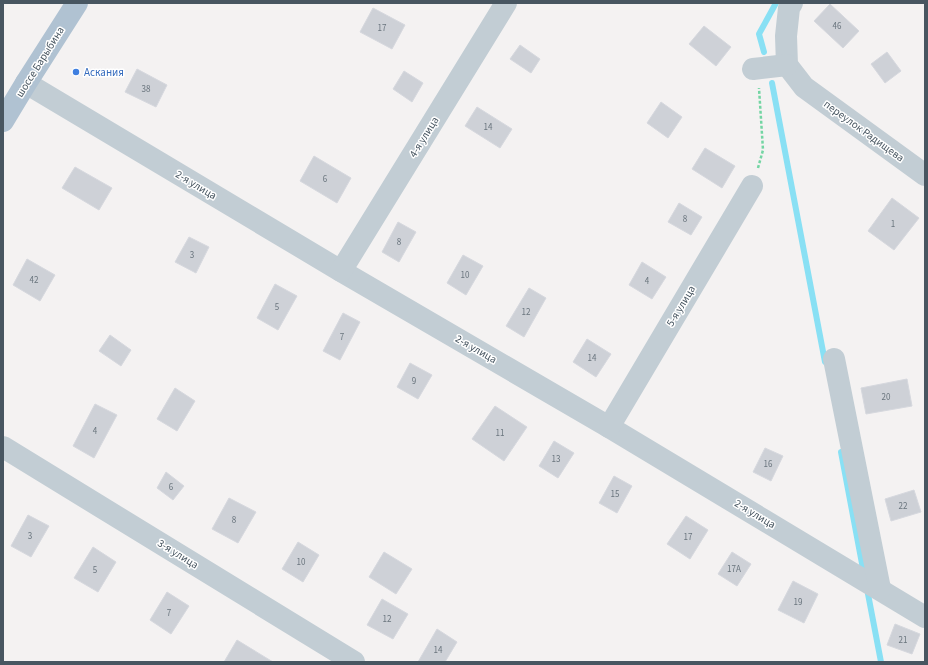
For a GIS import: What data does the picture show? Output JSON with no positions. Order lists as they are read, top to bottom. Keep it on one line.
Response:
{"streets":{"main road":["шоссе Барыбина"],"street":["переулок Радищева","4-я улица","2-я улица","5-я улица","3-я улица"]},"crossings":[["шоссе Барыбина","2-я улица"],["4-я улица","2-я улица"],["2-я улица","5-я улица"]],"places":["Аскания"],"house_numbers":["46","17","38","14","6","8","1","8","3","10","42","4","5","12","7","14","9","20","4","11","13","16","6","15","22","8","3","17","10","17А","5","19","7","12","21","14"]}
